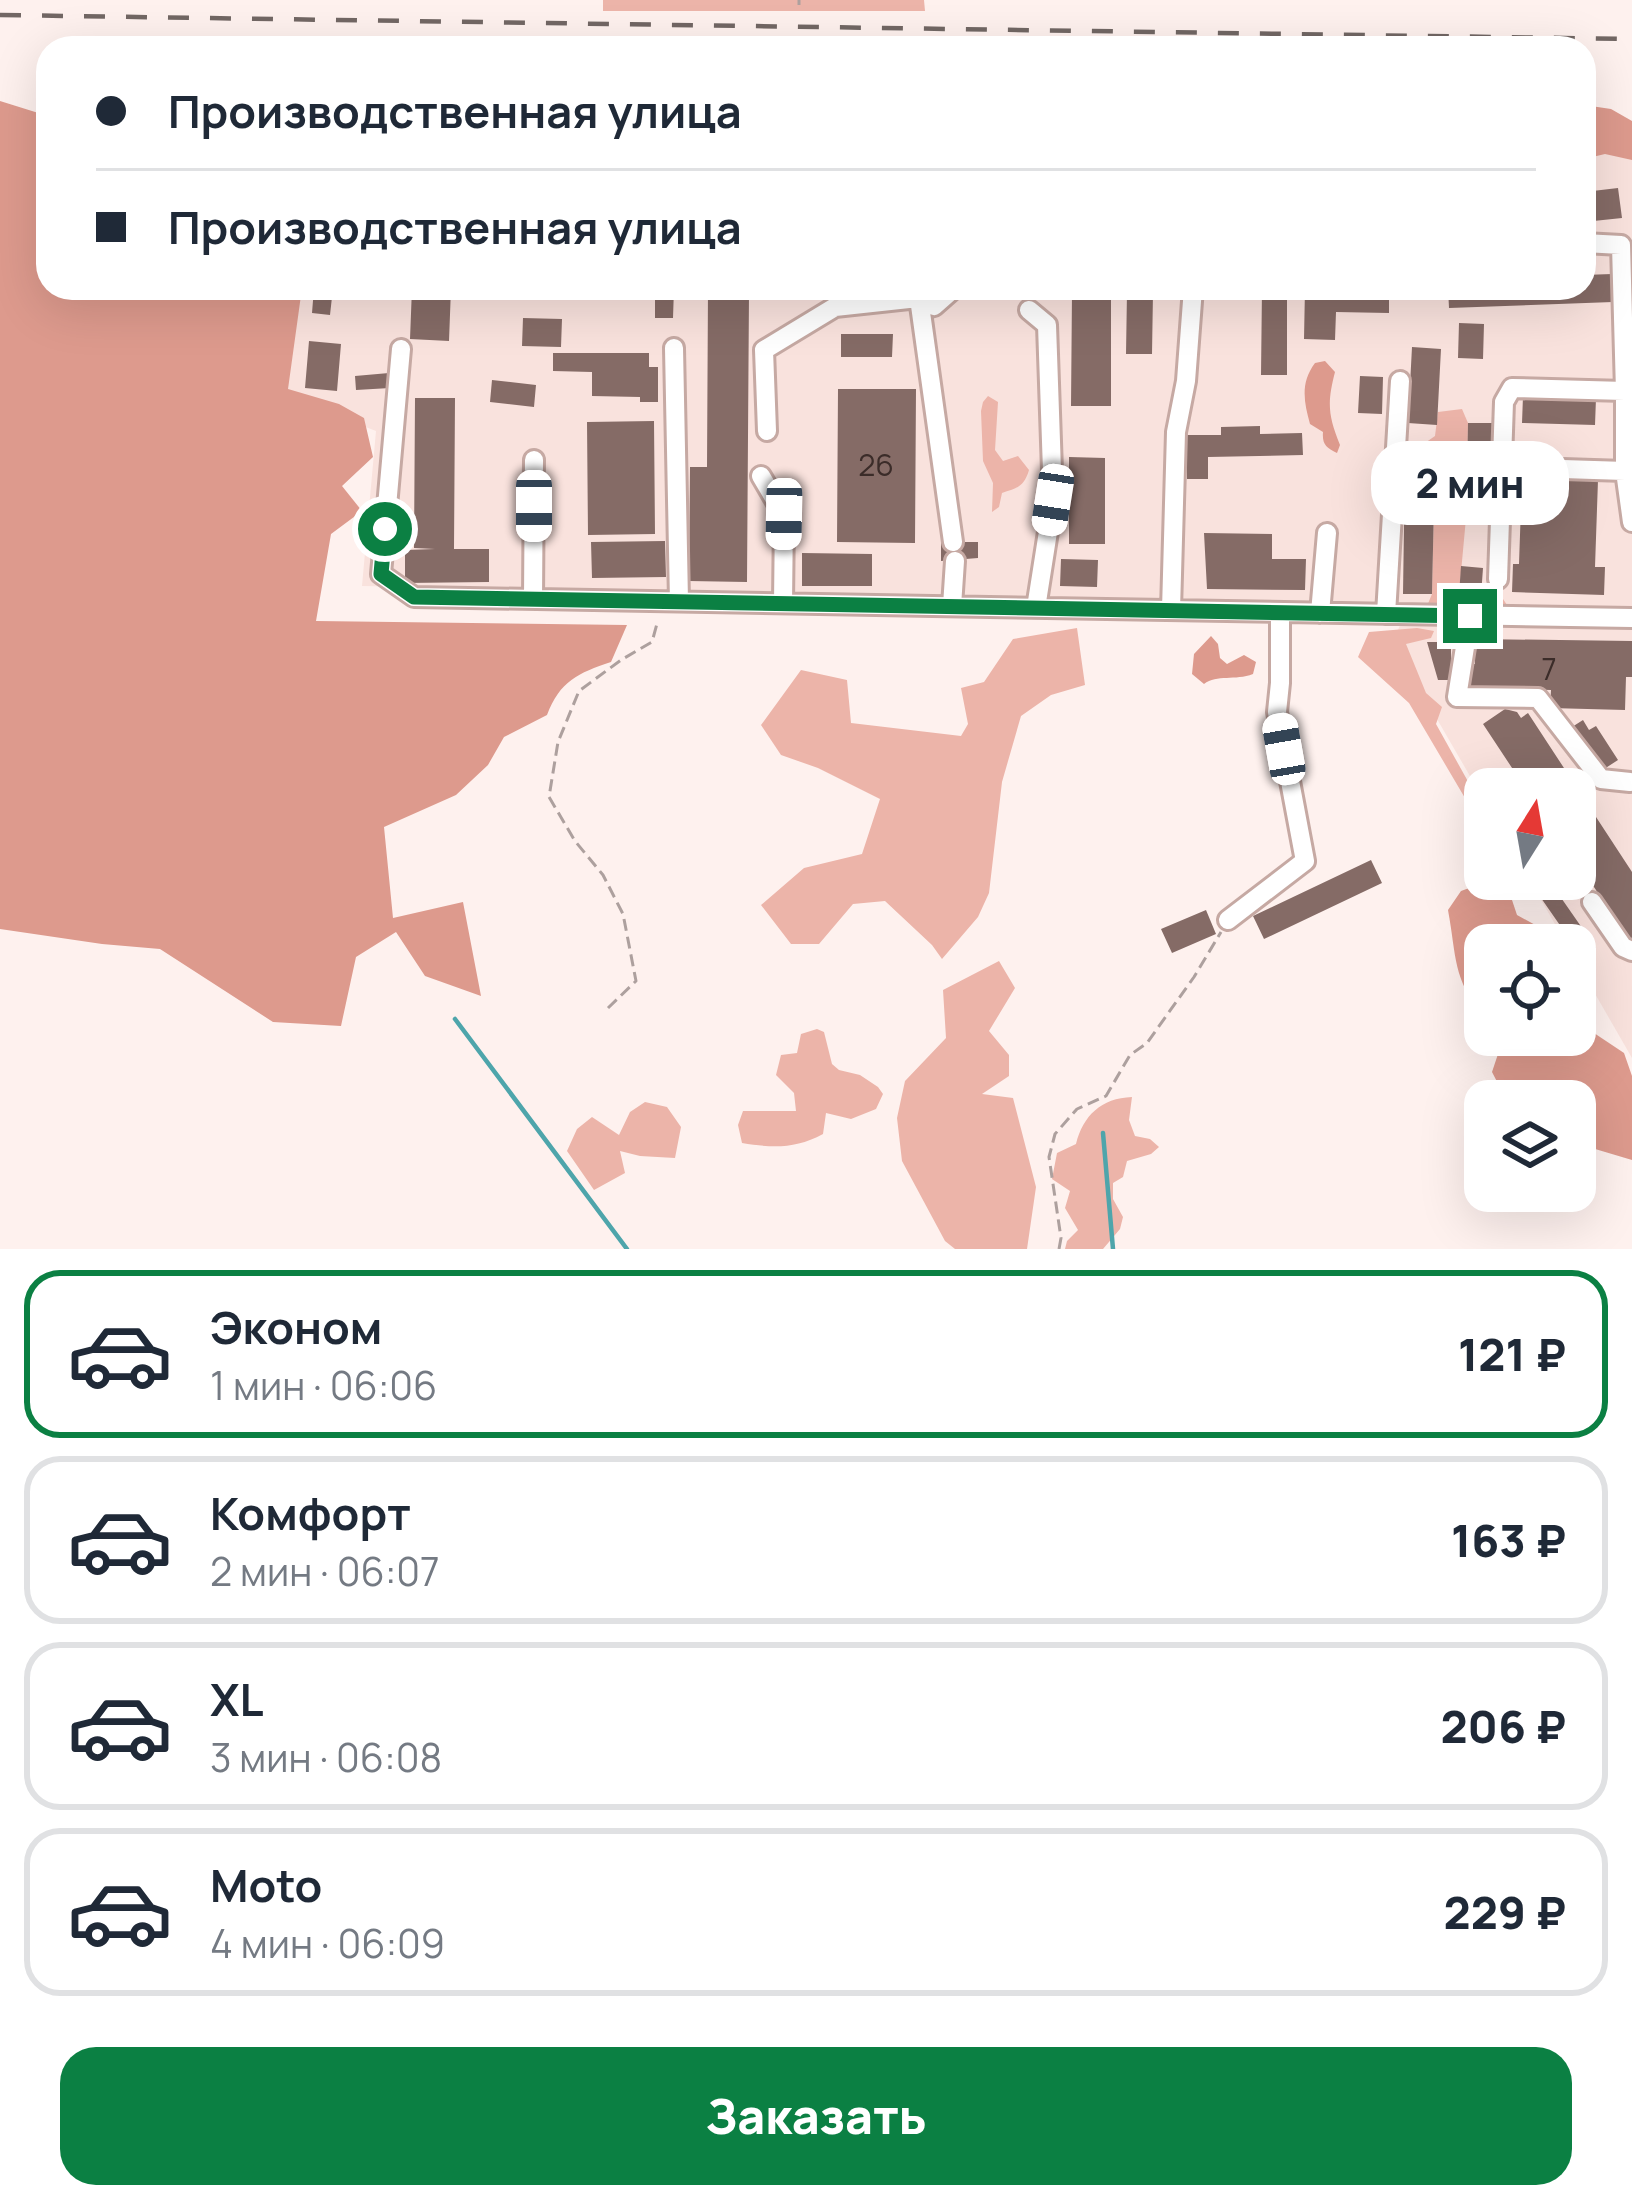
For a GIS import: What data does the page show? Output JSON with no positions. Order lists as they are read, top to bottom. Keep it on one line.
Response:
{"house_numbers":["26","7"],"north":"top","page":{"banner":["Производственная улица","Производственная улица"],"bubble":"2 мин","list":[{"name":"Эконом","note":"1 мин · 06:06","value":"121 ₽"},{"name":"Комфорт","note":"2 мин · 06:07","value":"163 ₽"},{"name":"XL","note":"3 мин · 06:08","value":"206 ₽"},{"name":"Moto","note":"4 мин · 06:09","value":"229 ₽"}],"buttons":"Заказать"}}
